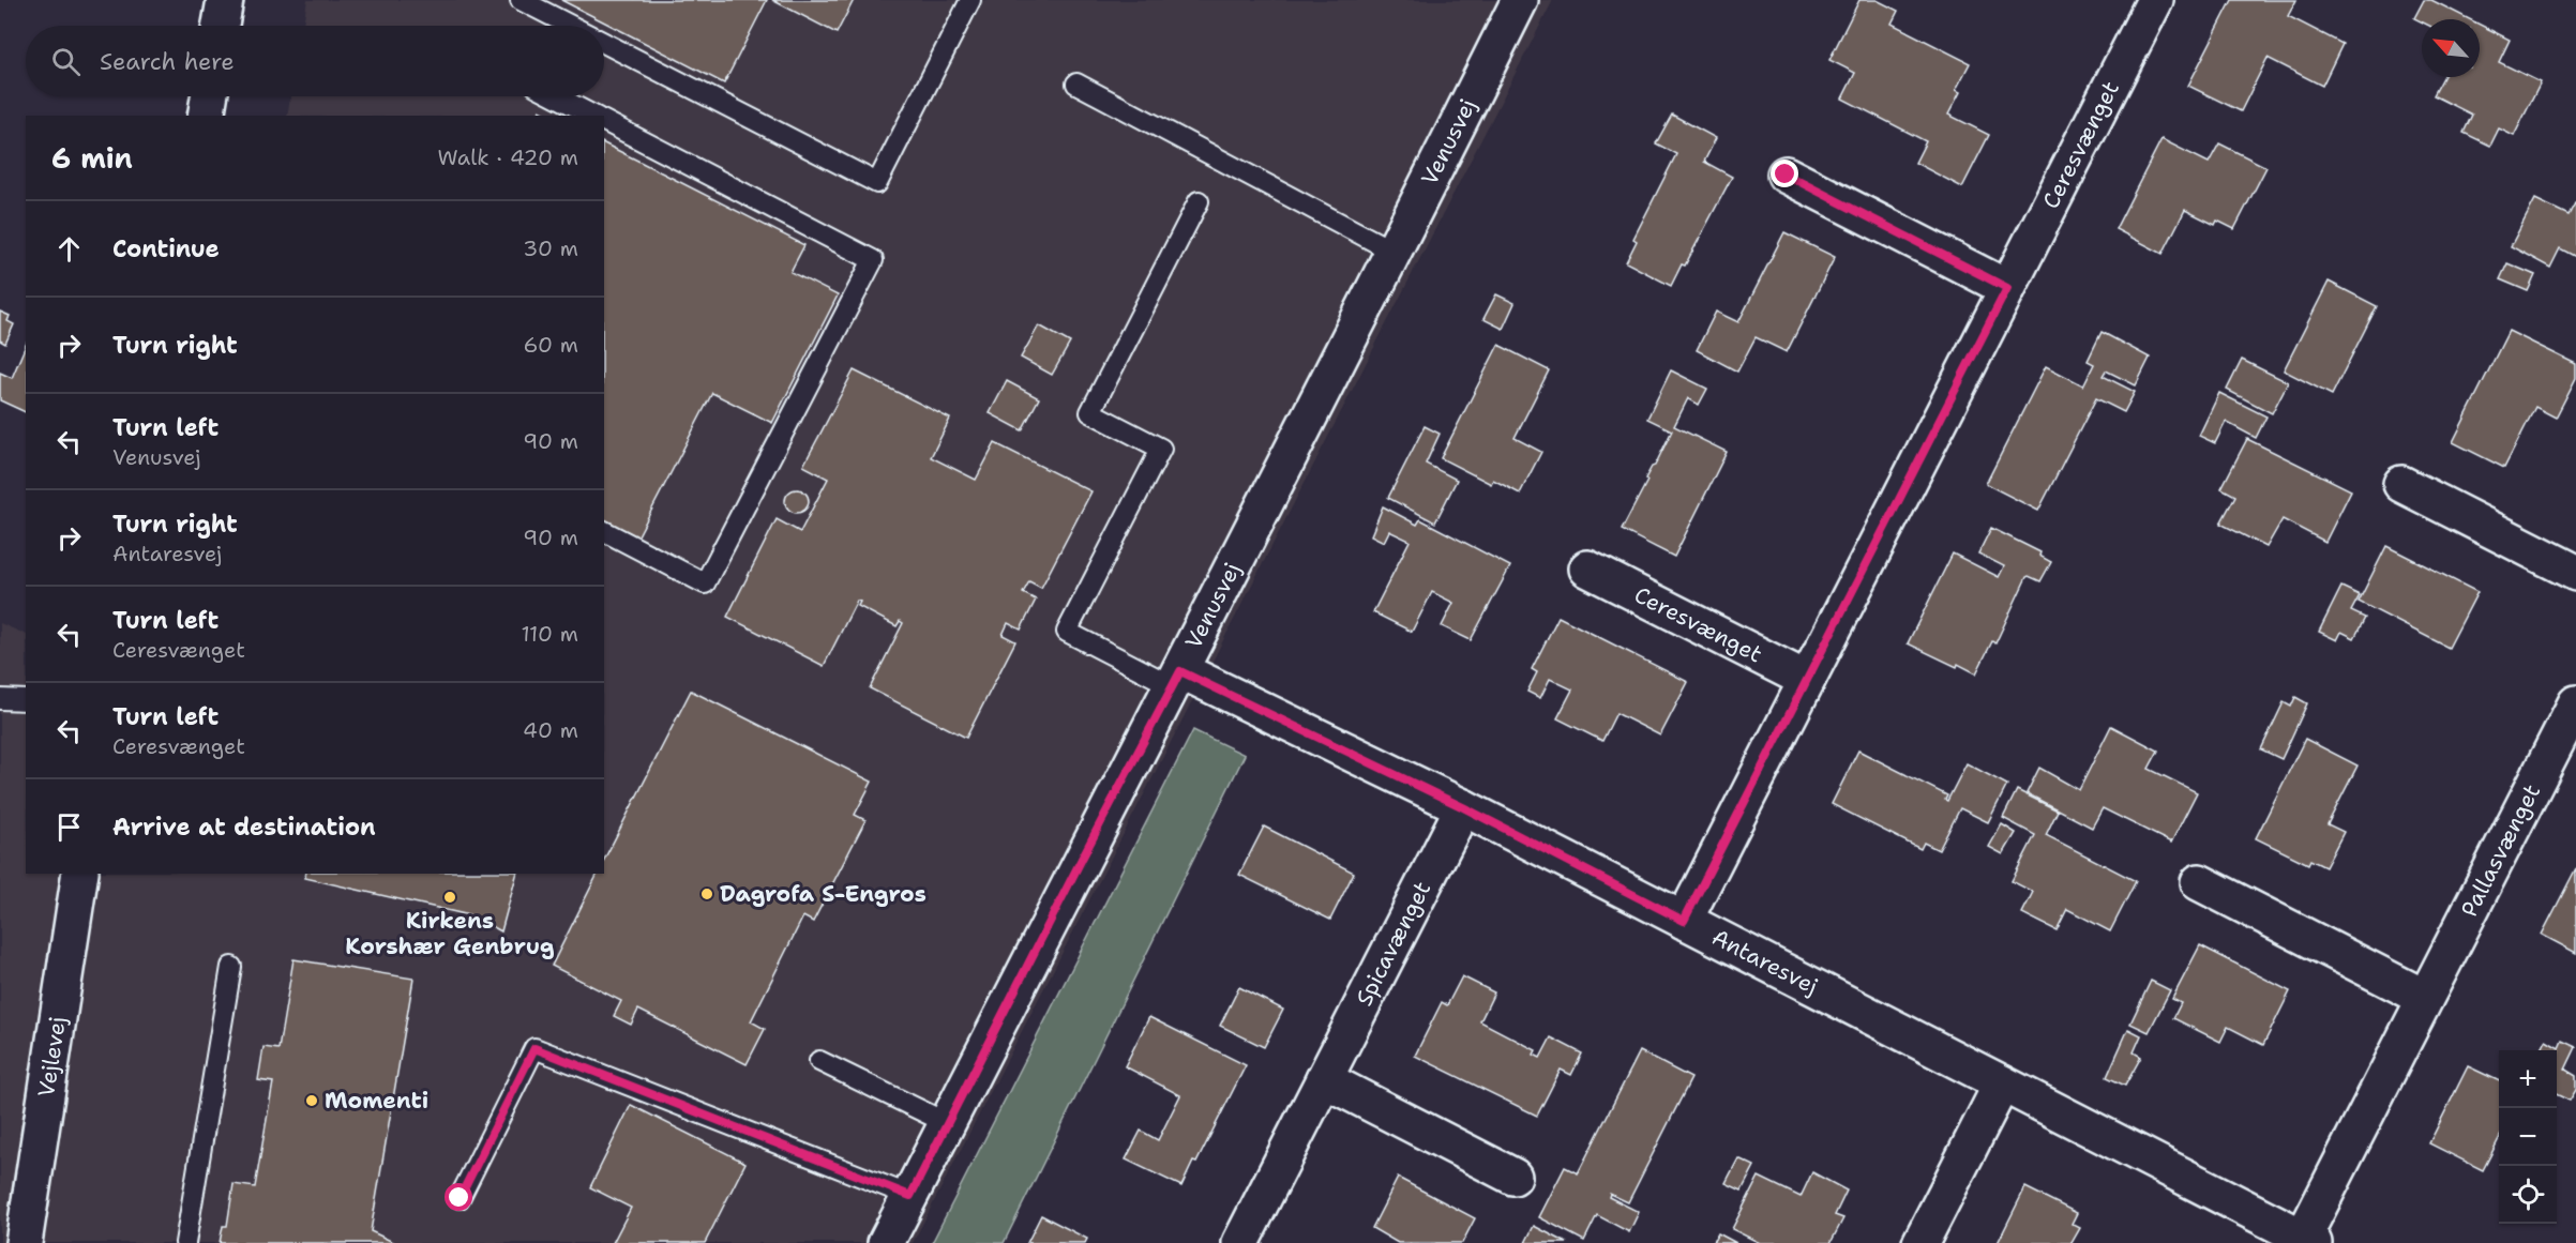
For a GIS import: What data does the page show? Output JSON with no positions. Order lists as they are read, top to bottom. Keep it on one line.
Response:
{"streets":{"street":["Venusvej","Ceresvænget","Pallasvænget","Spicavænget","Antaresvej","Vejlevej"]},"crossings":[["Venusvej","Antaresvej"],["Ceresvænget","Antaresvej"],["Pallasvænget","Antaresvej"],["Spicavænget","Antaresvej"]],"places":["Dagrofa S-Engros","Kirkens Korshær Genbrug","Momenti"],"north":"top left","page":{"search":"Search here","heading":["6 min","Walk · 420 m"],"list":[["Continue","30 m"],["Turn right","60 m"],["Turn left","Venusvej","90 m"],["Turn right","Antaresvej","90 m"],["Turn left","Ceresvænget","110 m"],["Turn left","Ceresvænget","40 m"],"Arrive at destination"],"map_buttons":["+","−"]}}
